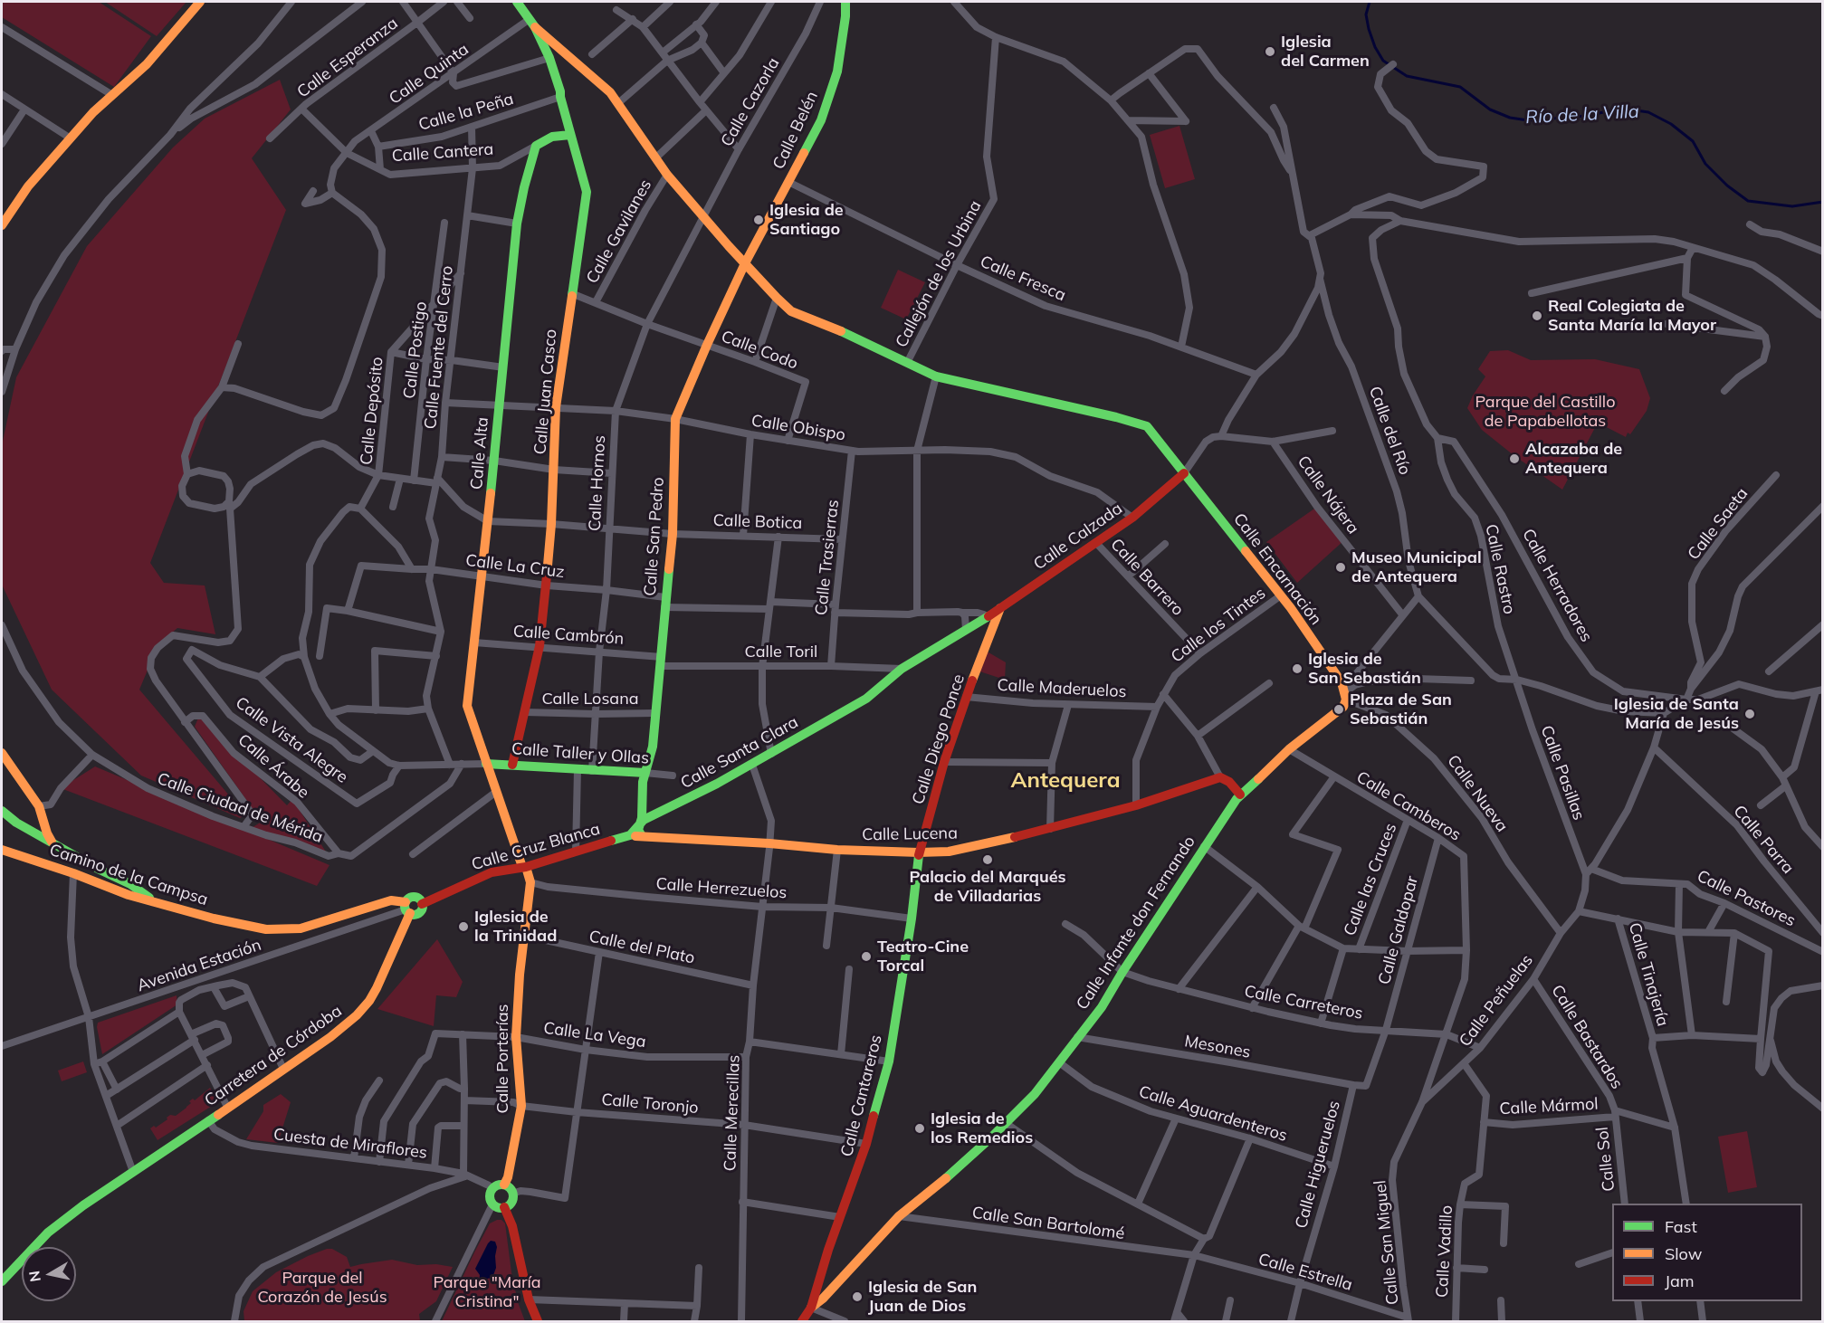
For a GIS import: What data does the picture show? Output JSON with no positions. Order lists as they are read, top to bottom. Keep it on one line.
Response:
{"streets":{"street":["Calle Esperanza","Calle Quinta","Calle Cazorla","Calle la Peña","Calle Belén","Calle Cantera","Calle Gavilanes","Callejón de los Urbina","Calle Fresca","Calle Fuente del Cerro","Calle Postigo","Calle Codo","Calle Juan Casco","Calle Depósito","Calle Obispo","Calle del Río","Calle Alta","Calle Hornos","Calle Nájera","Calle Botica","Calle Saeta","Calle San Pedro","Calle Calzada","Calle Trasierras","Calle La Cruz","Calle Encarnación","Calle Rastro","Calle Barrero","Calle Herradores","Calle los Tintes","Calle Cambrón","Calle Toril","Calle Maderuelos","Calle Losana","Calle Diego Ponce","Calle Vista Alegre","Calle Santa Clara","Calle Taller y Ollas","Calle Árabe","Calle Pasillas","Calle Nueva","Calle Camberos","Calle Ciudad de Mérida","Calle Lucena","Calle Parra","Calle Cruz Blanca","Camino de la Campsa","Calle las Cruces","Calle Herrezuelos","Calle Pastores","Calle Infante don Fernando","Calle Galdopar","Calle del Plato","Avenida Estación","Calle Tinajería","Calle Peñuelas","Calle Carreteros","Calle La Vega","Calle Bastardos","Mesones","Carretera de Córdoba","Calle Porterías","Calle Cantareros","Calle Toronjo","Calle Mármol","Calle Merecillas","Calle Aguardenteros","Cuesta de Miraflores","Calle Sol","Calle Higueruelos","Calle San Bartolomé","Calle San Miguel","Calle Vadillo","Calle Estrella"]},"crossings":[["Calle Esperanza","Calle Cantera"],["Calle Quinta","Calle Cantera"],["Calle Quinta","Calle Juan Casco"],["Calle Quinta","Calle Encarnación"],["Calle Cazorla","Calle Hornos"],["Calle Cazorla","Calle Encarnación"],["Calle la Peña","Calle Fuente del Cerro"],["Calle la Peña","Calle Juan Casco"],["Calle Belén","Calle Fresca"],["Calle Belén","Calle San Pedro"],["Calle Belén","Calle Encarnación"],["Calle Cantera","Calle Fuente del Cerro"],["Calle Cantera","Calle Juan Casco"],["Calle Cantera","Calle Alta"],["Calle Gavilanes","Calle Codo"],["Calle Gavilanes","Calle Encarnación"],["Callejón de los Urbina","Calle Fresca"],["Callejón de los Urbina","Calle Encarnación"],["Calle Fuente del Cerro","Calle Depósito"],["Calle Fuente del Cerro","Calle Obispo"],["Calle Fuente del Cerro","Calle La Cruz"],["Calle Postigo","Calle Depósito"],["Calle Codo","Calle Juan Casco"],["Calle Codo","Calle Obispo"],["Calle Codo","Calle Hornos"],["Calle Codo","Calle San Pedro"],["Calle Juan Casco","Calle Obispo"],["Calle Juan Casco","Calle Botica"],["Calle Juan Casco","Calle La Cruz"],["Calle Juan Casco","Calle Encarnación"],["Calle Juan Casco","Calle Cambrón"],["Calle Juan Casco","Calle Losana"],["Calle Juan Casco","Calle Taller y Ollas"],["Calle Obispo","Calle Alta"],["Calle Obispo","Calle Hornos"],["Calle Obispo","Calle San Pedro"],["Calle Obispo","Calle Calzada"],["Calle Obispo","Calle Trasierras"],["Calle Alta","Calle Botica"],["Calle Alta","Calle La Cruz"],["Calle Alta","Calle Cambrón"],["Calle Alta","Calle Taller y Ollas"],["Calle Alta","Calle Porterías"],["Calle Hornos","Calle Botica"],["Calle Hornos","Calle La Cruz"],["Calle Hornos","Calle Encarnación"],["Calle Hornos","Calle Cambrón"],["Calle Hornos","Calle Losana"],["Calle Hornos","Calle Taller y Ollas"],["Calle Botica","Calle San Pedro"],["Calle Botica","Calle Trasierras"],["Calle San Pedro","Calle La Cruz"],["Calle San Pedro","Calle Encarnación"],["Calle San Pedro","Calle Cambrón"],["Calle San Pedro","Calle Toril"],["Calle San Pedro","Calle Losana"],["Calle San Pedro","Calle Santa Clara"],["Calle San Pedro","Calle Taller y Ollas"],["Calle Calzada","Calle La Cruz"],["Calle Calzada","Calle Encarnación"],["Calle Calzada","Calle Barrero"],["Calle Calzada","Calle Toril"],["Calle Calzada","Calle Diego Ponce"],["Calle Calzada","Calle Santa Clara"],["Calle Trasierras","Calle La Cruz"],["Calle Trasierras","Calle Toril"],["Calle La Cruz","Calle Diego Ponce"],["Calle Encarnación","Calle los Tintes"],["Calle Encarnación","Calle Nueva"],["Calle Encarnación","Calle Infante don Fernando"],["Calle Rastro","Calle Herradores"],["Calle Rastro","Calle Pasillas"],["Calle Barrero","Calle los Tintes"],["Calle los Tintes","Calle Maderuelos"],["Calle los Tintes","Calle Lucena"],["Calle Cambrón","Calle Toril"],["Calle Toril","Calle Santa Clara"],["Calle Maderuelos","Calle Diego Ponce"],["Calle Diego Ponce","Calle Lucena"],["Calle Diego Ponce","Calle Cantareros"],["Calle Santa Clara","Calle Lucena"],["Calle Santa Clara","Calle Cruz Blanca"],["Calle Santa Clara","Calle Merecillas"],["Calle Árabe","Calle Ciudad de Mérida"],["Calle Pasillas","Calle Pastores"],["Calle Nueva","Calle Infante don Fernando"],["Calle Nueva","Calle Peñuelas"],["Calle Camberos","Calle las Cruces"],["Calle Camberos","Calle Infante don Fernando"],["Calle Camberos","Calle Galdopar"],["Calle Camberos","Calle Peñuelas"],["Calle Camberos","Calle Carreteros"],["Calle Camberos","Calle San Miguel"],["Calle Lucena","Calle Cruz Blanca"],["Calle Lucena","Calle Cantareros"],["Calle Lucena","Calle Merecillas"],["Calle Cruz Blanca","Camino de la Campsa"],["Calle Cruz Blanca","Avenida Estación"],["Calle Cruz Blanca","Carretera de Córdoba"],["Calle Cruz Blanca","Calle Porterías"],["Camino de la Campsa","Avenida Estación"],["Camino de la Campsa","Carretera de Córdoba"],["Calle Herrezuelos","Calle Porterías"],["Calle Herrezuelos","Calle Cantareros"],["Calle Herrezuelos","Calle Merecillas"],["Calle Infante don Fernando","Calle Carreteros"],["Calle Infante don Fernando","Mesones"],["Calle Infante don Fernando","Calle Cantareros"],["Calle Infante don Fernando","Calle Aguardenteros"],["Calle Infante don Fernando","Calle San Bartolomé"],["Calle Galdopar","Calle Carreteros"],["Calle Galdopar","Calle Higueruelos"],["Calle del Plato","Calle Porterías"],["Calle del Plato","Calle Merecillas"],["Avenida Estación","Carretera de Córdoba"],["Calle Peñuelas","Calle Carreteros"],["Calle Peñuelas","Calle Bastardos"],["Calle Peñuelas","Calle San Miguel"],["Calle Carreteros","Calle Higueruelos"],["Calle La Vega","Calle Porterías"],["Calle La Vega","Calle Merecillas"],["Calle La Vega","Cuesta de Miraflores"],["Calle Bastardos","Calle Mármol"],["Calle Bastardos","Calle Sol"],["Mesones","Calle Higueruelos"],["Carretera de Córdoba","Cuesta de Miraflores"],["Calle Porterías","Calle Toronjo"],["Calle Porterías","Cuesta de Miraflores"],["Calle Cantareros","Calle Toronjo"],["Calle Toronjo","Calle Merecillas"],["Calle Mármol","Calle Sol"],["Calle Mármol","Calle Vadillo"],["Calle Aguardenteros","Calle Higueruelos"],["Calle Higueruelos","Calle Estrella"],["Calle San Bartolomé","Calle Estrella"],["Calle San Miguel","Calle Estrella"]],"districts":["Antequera"],"water":["Río de la Villa"],"parks":["Parque del Castillo de Papabellotas","Parque del Corazón de Jesús","Parque \"María Cristina\""],"places":["Iglesia del Carmen","Iglesia de Santiago","Real Colegiata de Santa María la Mayor","Alcazaba de Antequera","Museo Municipal de Antequera","Iglesia de San Sebastián","Plaza de San Sebastián","Iglesia de Santa María de Jesús","Palacio del Marqués de Villadarias","Iglesia de la Trinidad","Teatro-Cine Torcal","Iglesia de los Remedios","Iglesia de San Juan de Dios"],"legend":["Fast","Slow","Jam"],"north":"left"}
